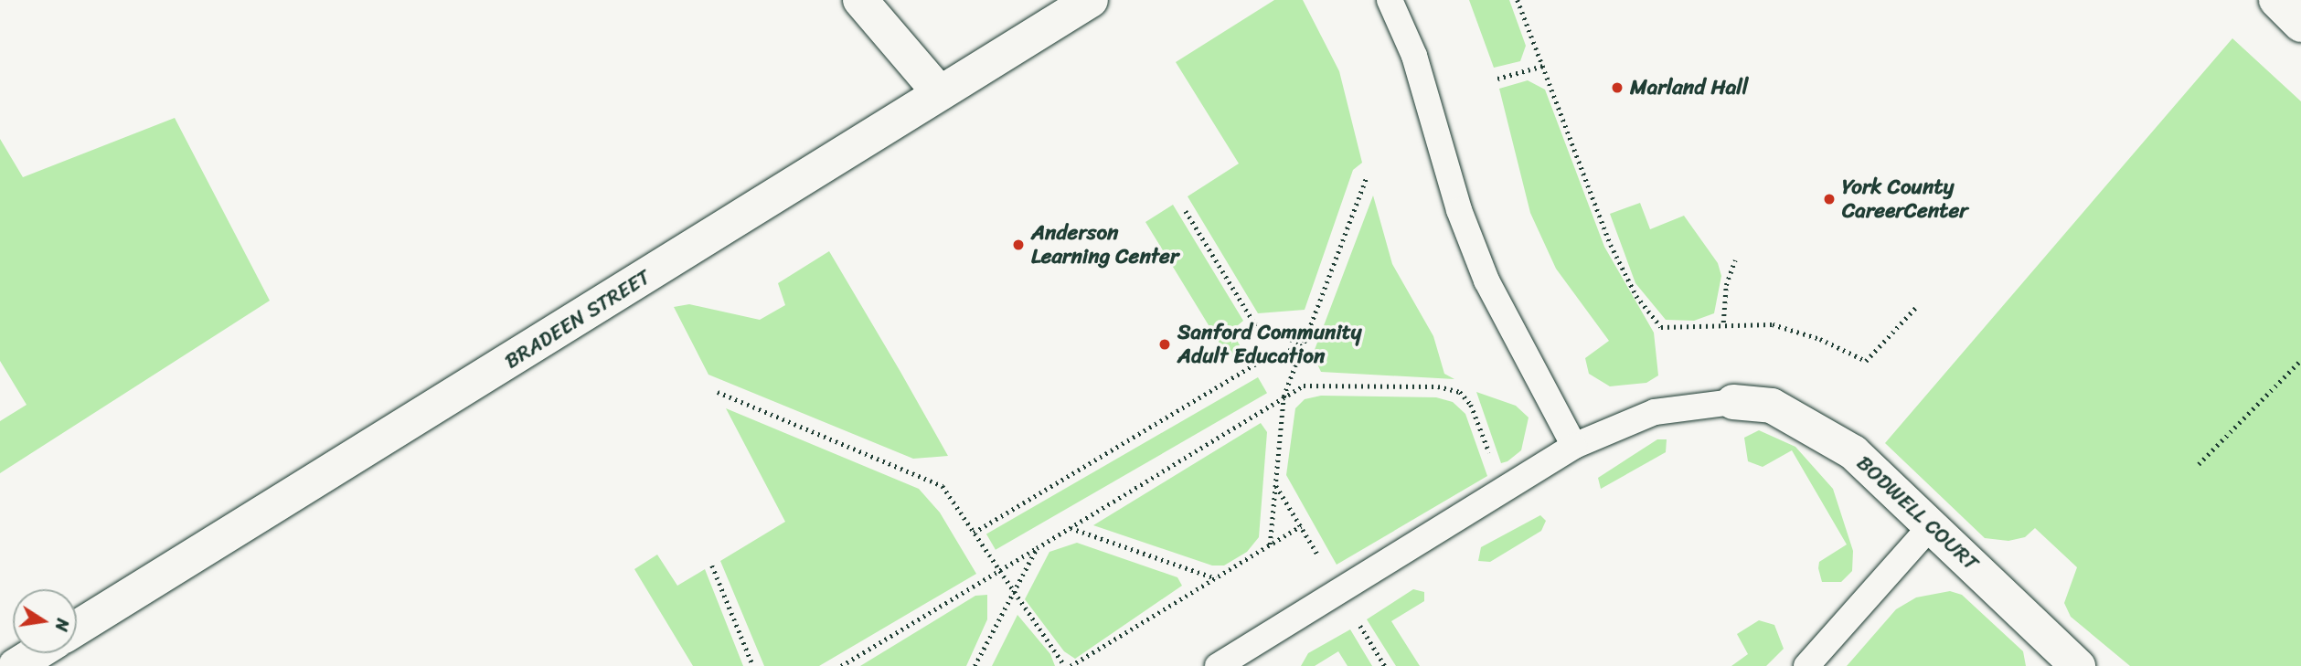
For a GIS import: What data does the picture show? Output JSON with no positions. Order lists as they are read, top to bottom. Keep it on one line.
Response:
{"streets":{"street":["BRADEEN STREET","BODWELL COURT"]},"places":["Marland Hall","York County CareerCenter","Anderson Learning Center","Sanford Community Adult Education"],"north":"right"}
